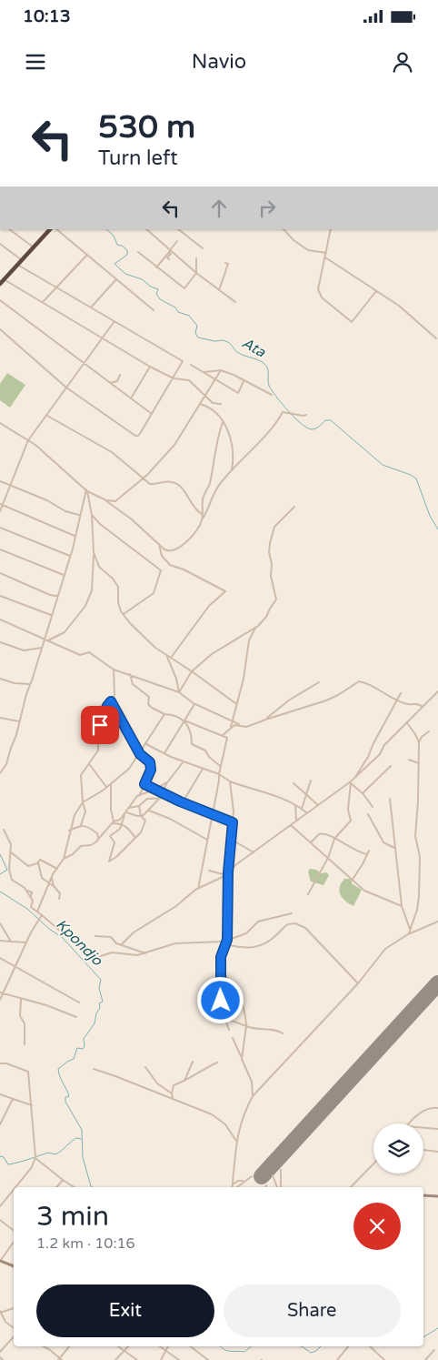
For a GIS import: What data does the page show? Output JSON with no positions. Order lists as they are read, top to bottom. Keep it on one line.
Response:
{"water":["Ata","Kpondjo"],"page":{"status":"10:13","header":"Navio","turn":["530 m","Turn left"],"heading":["3 min","1.2 km · 10:16"],"buttons":["Exit","Share"]}}
